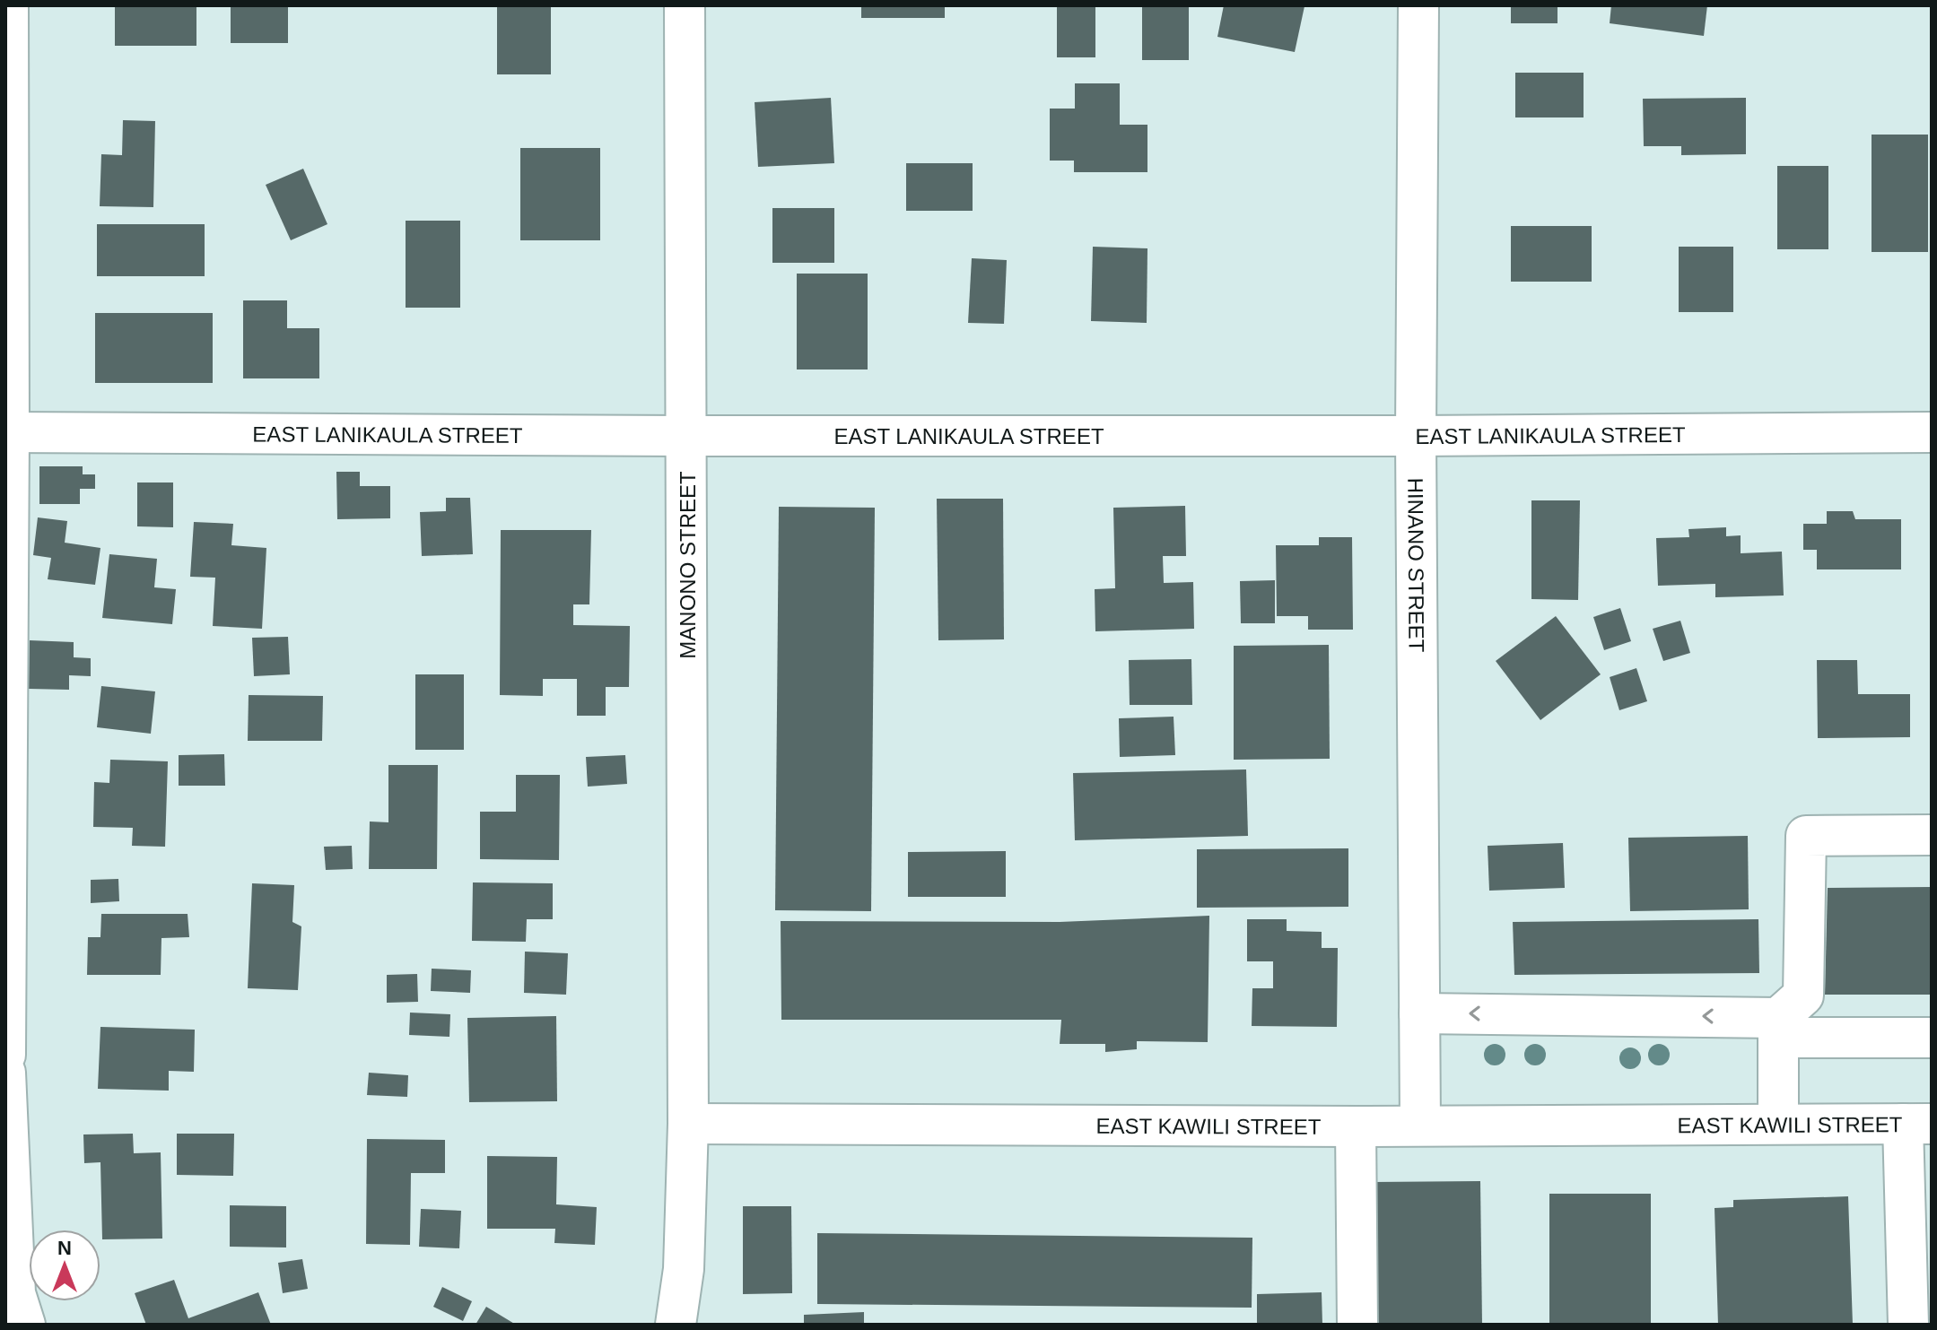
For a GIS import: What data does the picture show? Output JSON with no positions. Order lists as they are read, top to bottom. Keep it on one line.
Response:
{"streets":{"street":["EAST LANIKAULA STREET","MANONO STREET","HINANO STREET","EAST KAWILI STREET"]},"crossings":[["EAST LANIKAULA STREET","MANONO STREET"],["EAST LANIKAULA STREET","HINANO STREET"],["MANONO STREET","EAST KAWILI STREET"],["HINANO STREET","EAST KAWILI STREET"]],"north":"top"}
